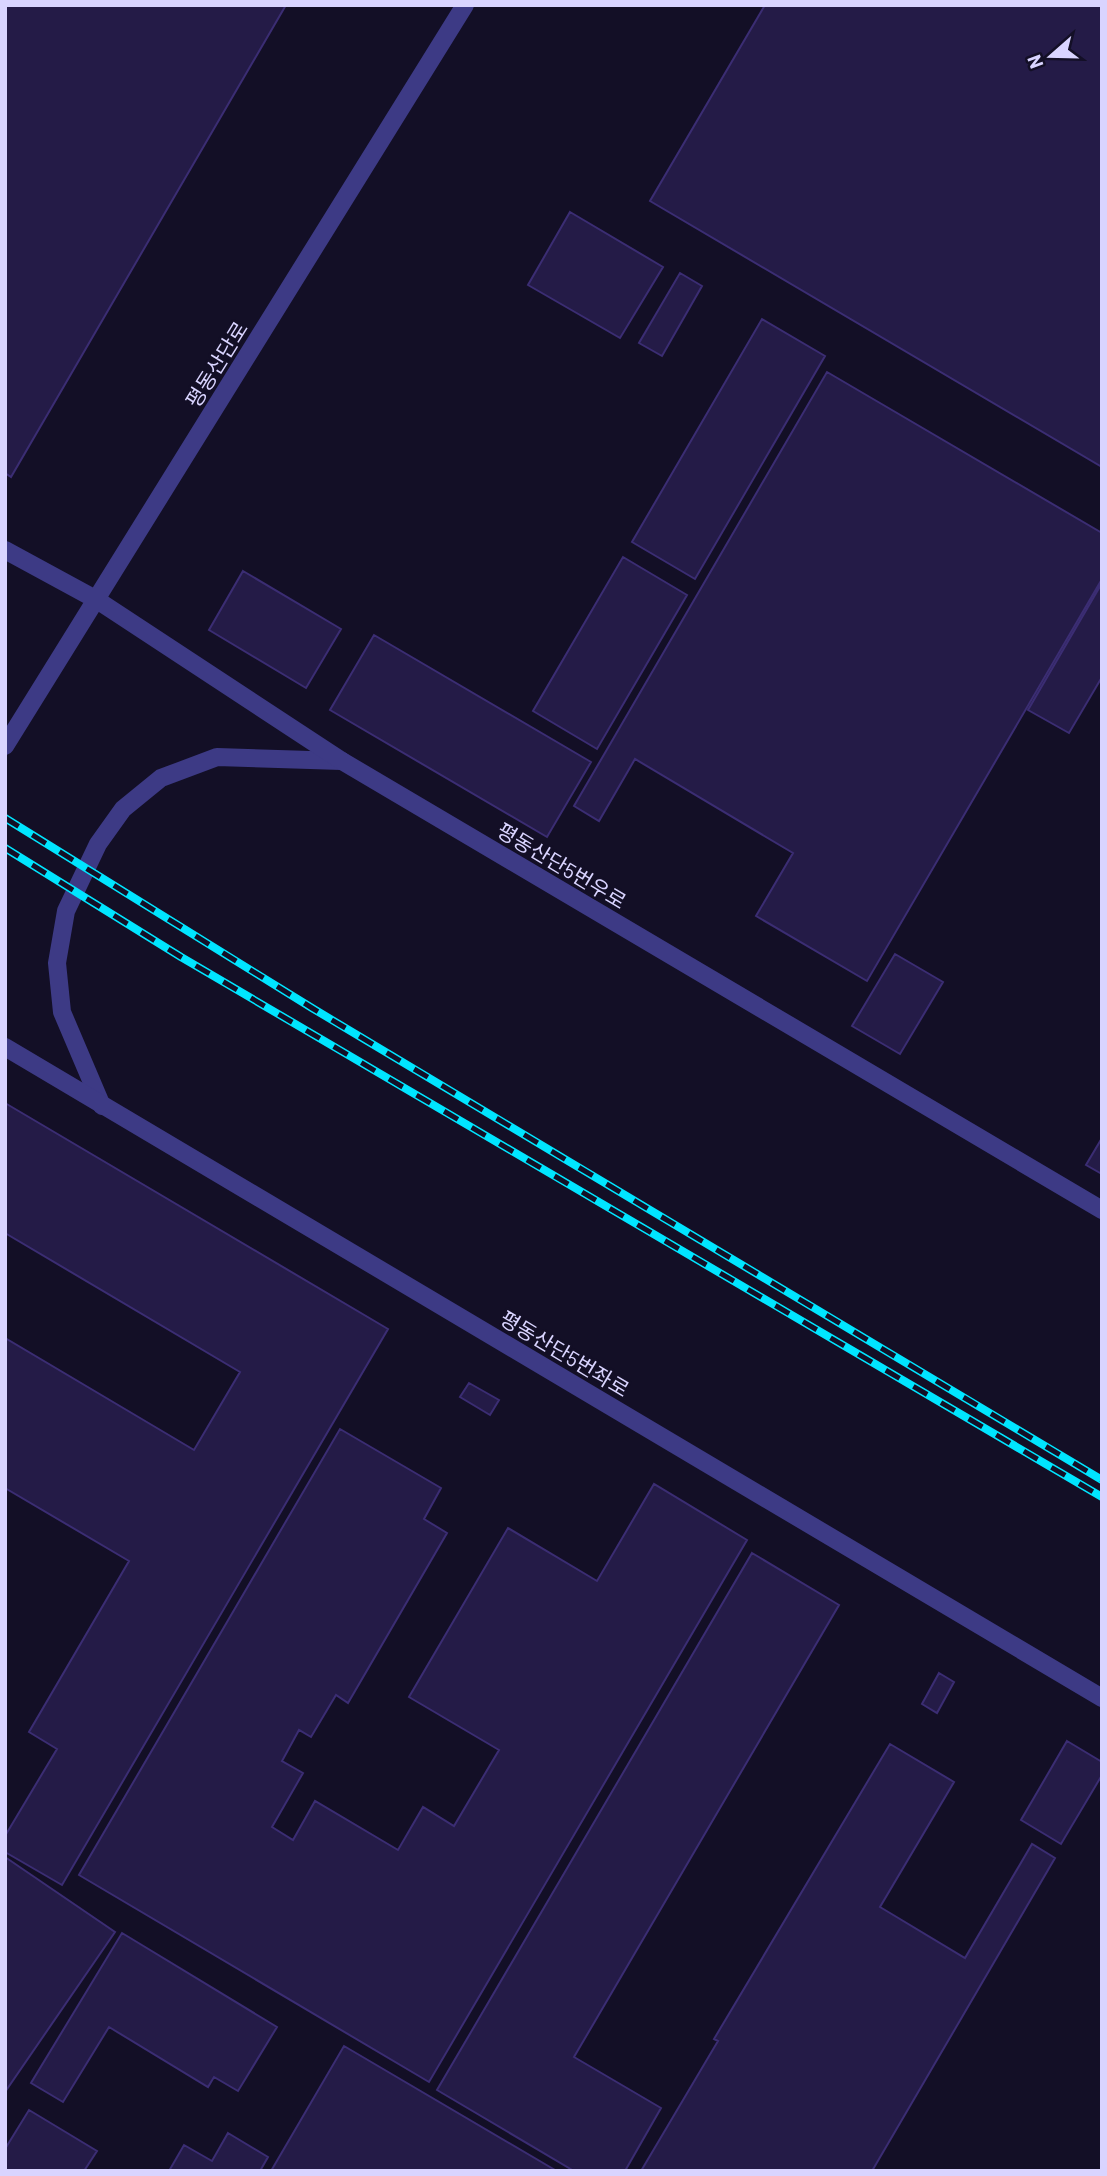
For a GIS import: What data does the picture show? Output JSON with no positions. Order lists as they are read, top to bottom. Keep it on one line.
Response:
{"streets":{"street":["평동산단로","평동산단5번우로","평동산단5번좌로"]},"crossings":[["평동산단로","평동산단5번우로"]],"north":"left"}
